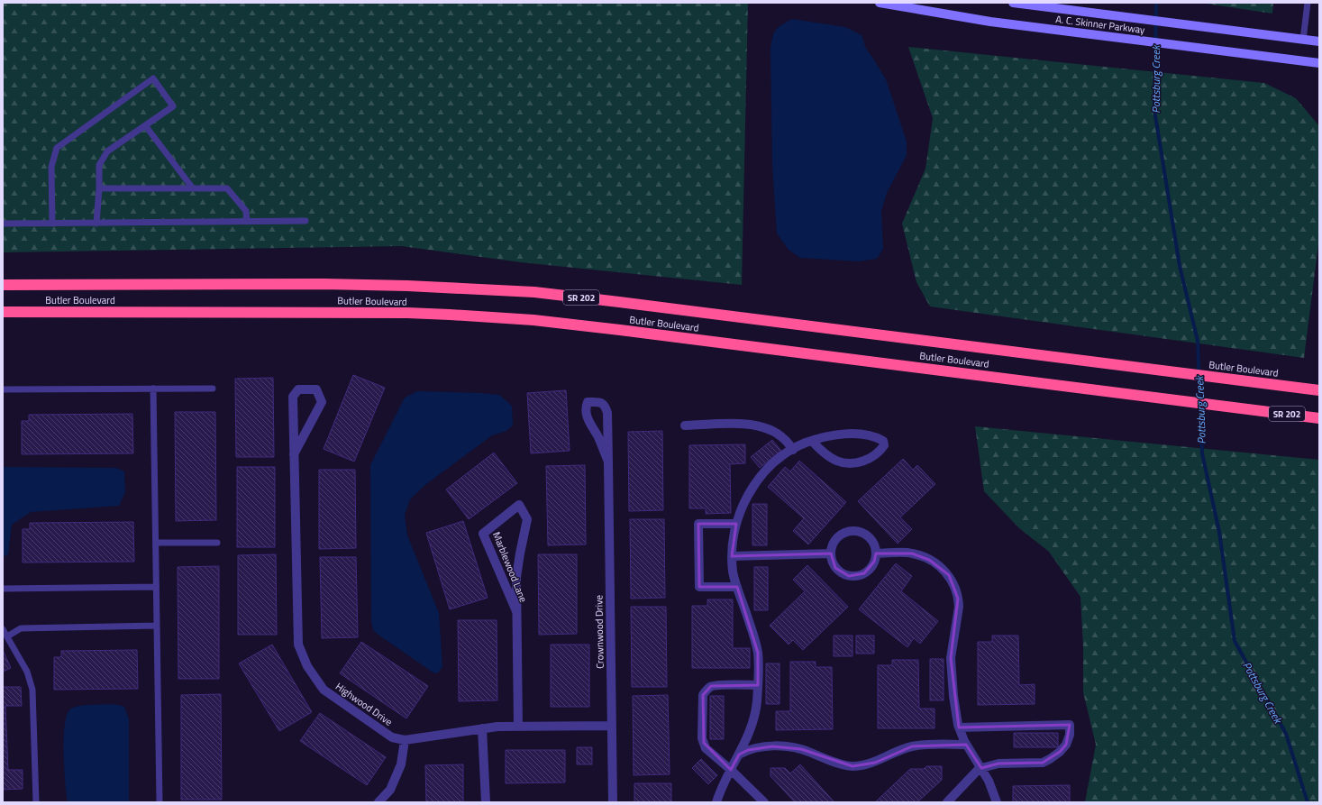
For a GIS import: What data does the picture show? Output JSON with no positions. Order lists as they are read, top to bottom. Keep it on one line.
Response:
{"streets":{"highway":["SR 202","Butler Boulevard"],"main road":["A. C. Skinner Parkway"],"street":["Marblewood Lane","Crownwood Drive","Highwood Drive"]},"crossings":[["Marblewood Lane","Highwood Drive"],["Crownwood Drive","Highwood Drive"]],"water":["Pottsburg Creek"]}
